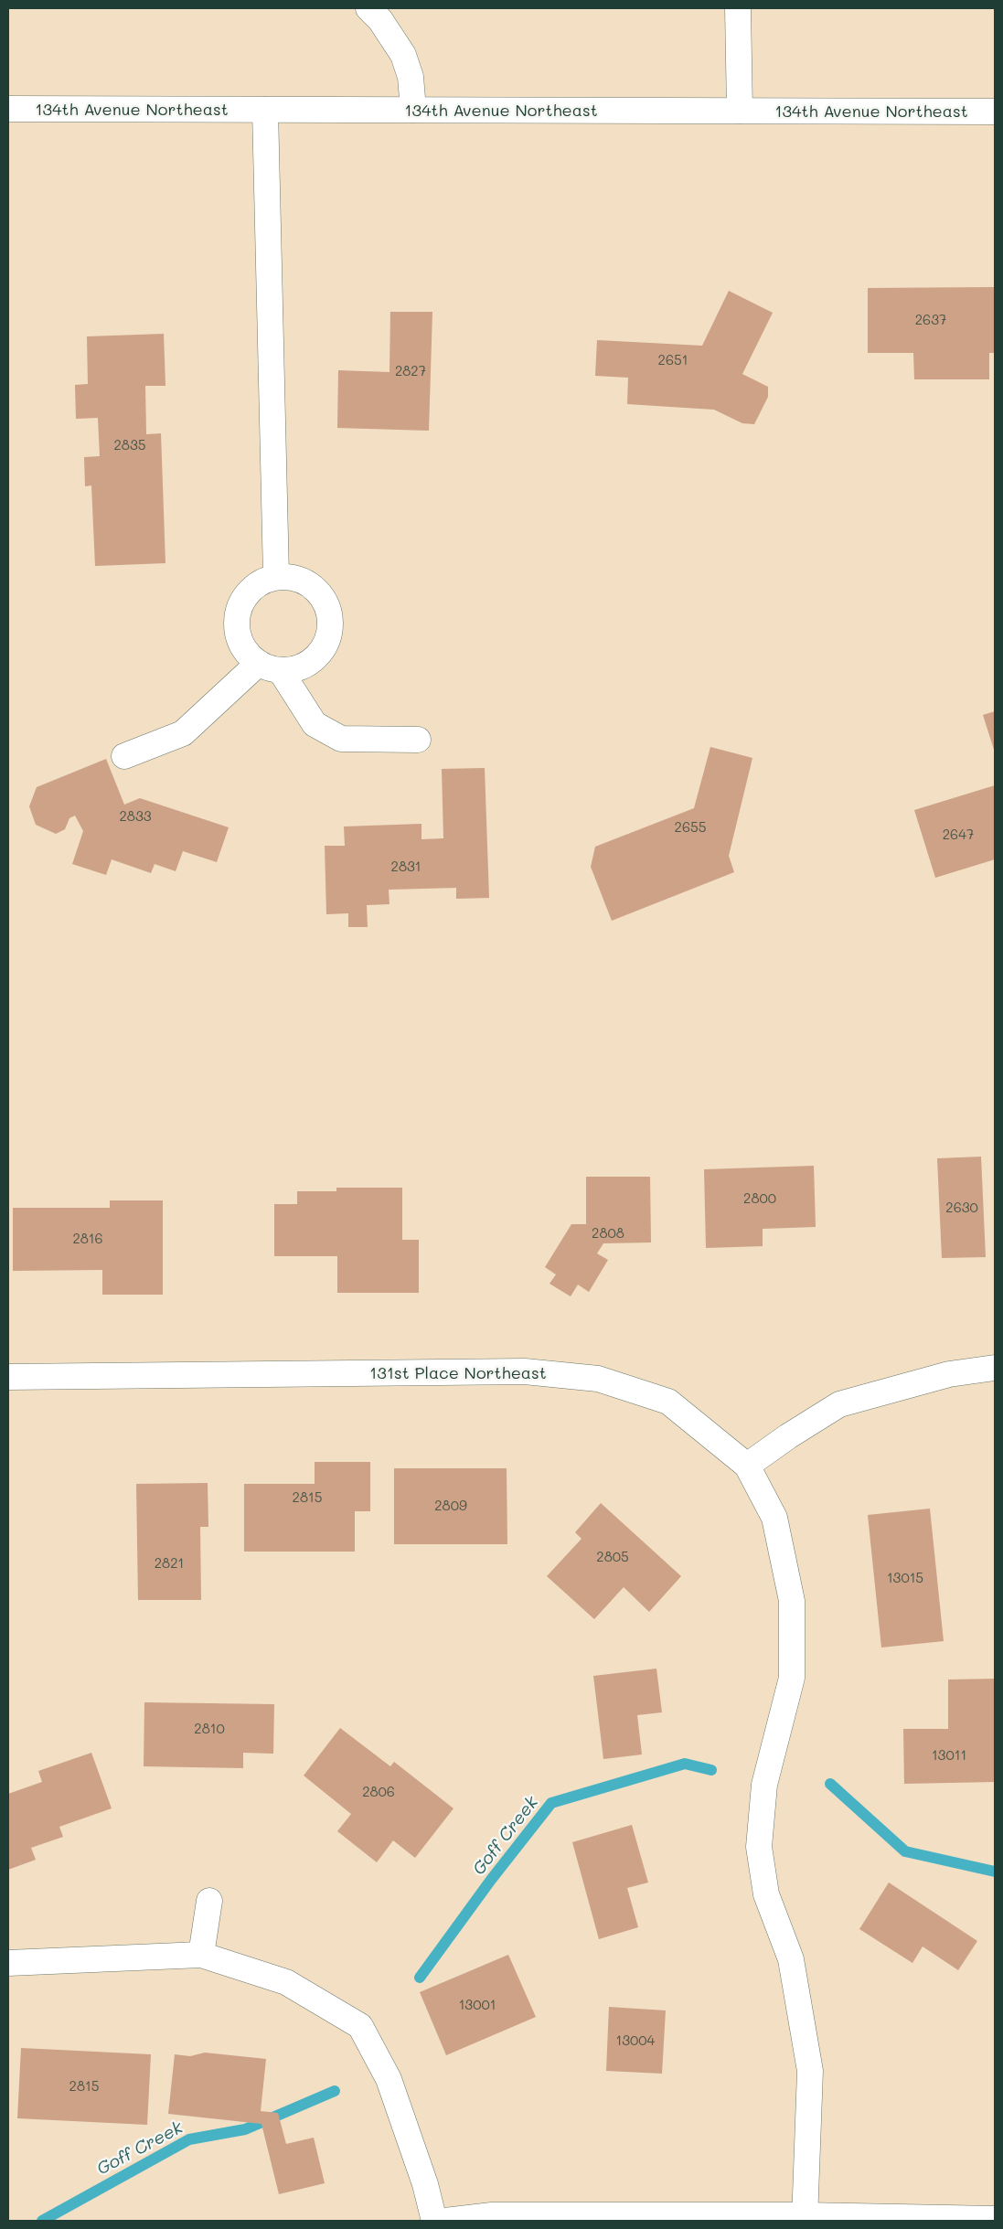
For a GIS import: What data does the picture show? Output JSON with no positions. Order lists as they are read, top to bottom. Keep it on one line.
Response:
{"streets":{"street":["134th Avenue Northeast","131st Place Northeast"]},"water":["Goff Creek"],"house_numbers":["2637","2651","2827","2835","2833","2655","2647","2831","2800","2630","2808","2816","2815","2809","2805","2821","13015","2810","13011","2806","13001","13004","2815"]}
